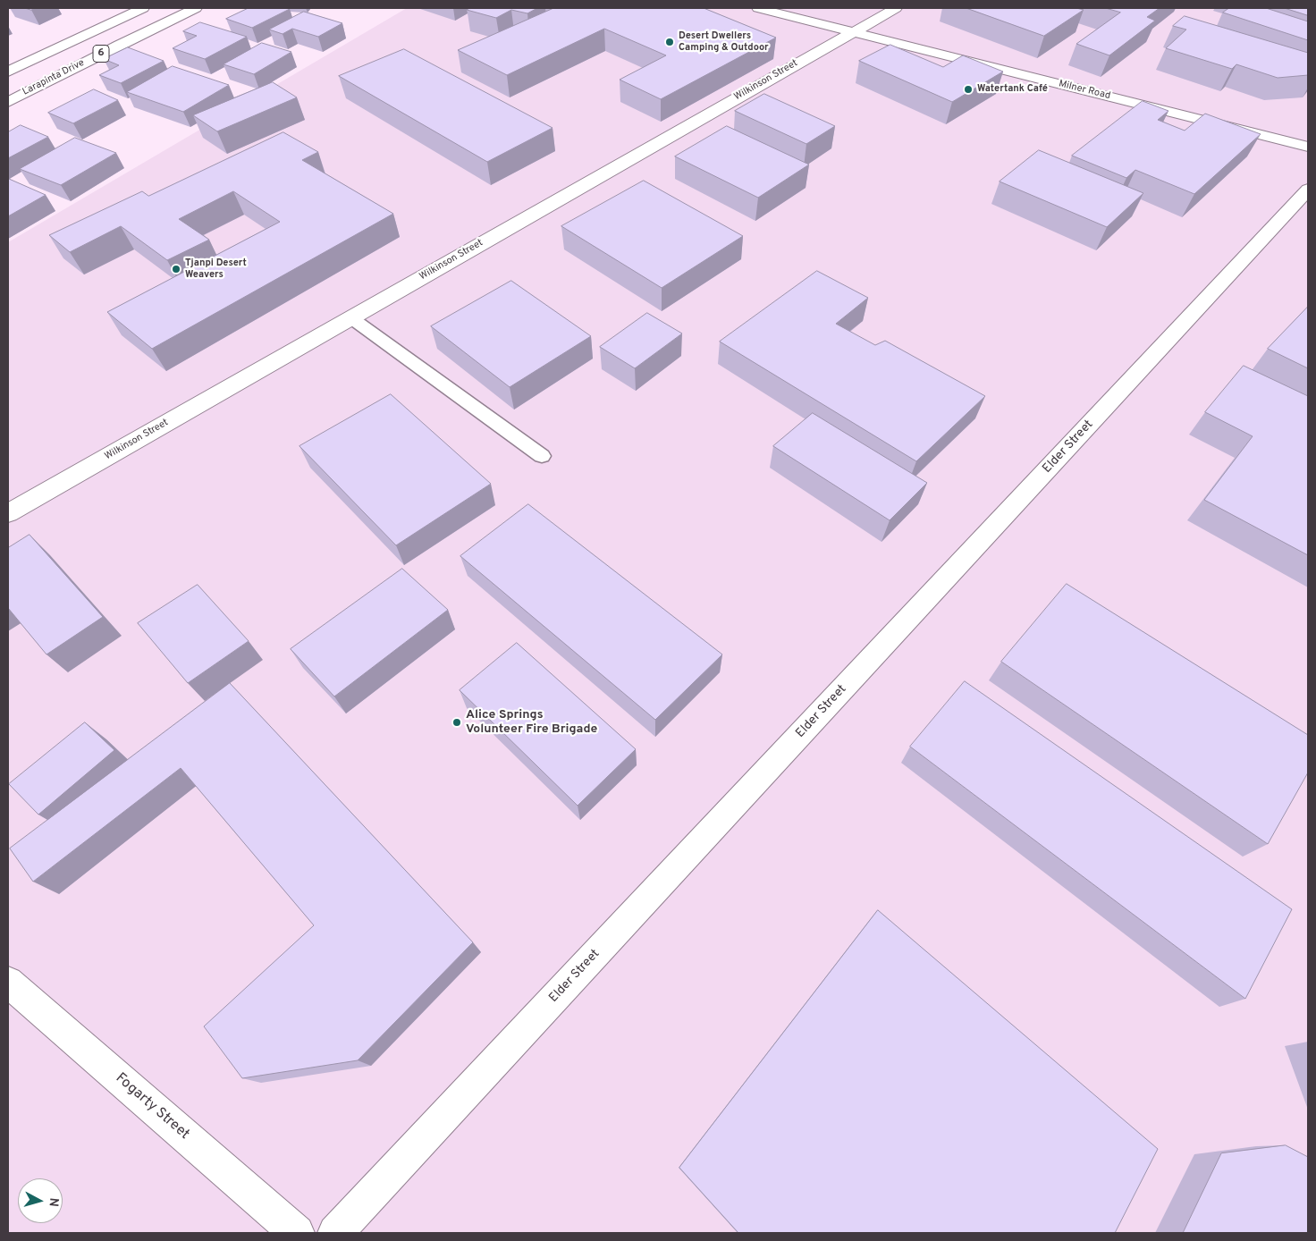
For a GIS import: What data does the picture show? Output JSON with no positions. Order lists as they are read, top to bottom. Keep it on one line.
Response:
{"streets":{"street":["6","Larapinta Drive","Wilkinson Street","Milner Road","Elder Street","Fogarty Street"]},"crossings":[["Wilkinson Street","Milner Road"]],"places":["Desert Dwellers Camping & Outdoor","Watertank Café","Tjanpi Desert Weavers","Alice Springs Volunteer Fire Brigade"],"north":"right"}
